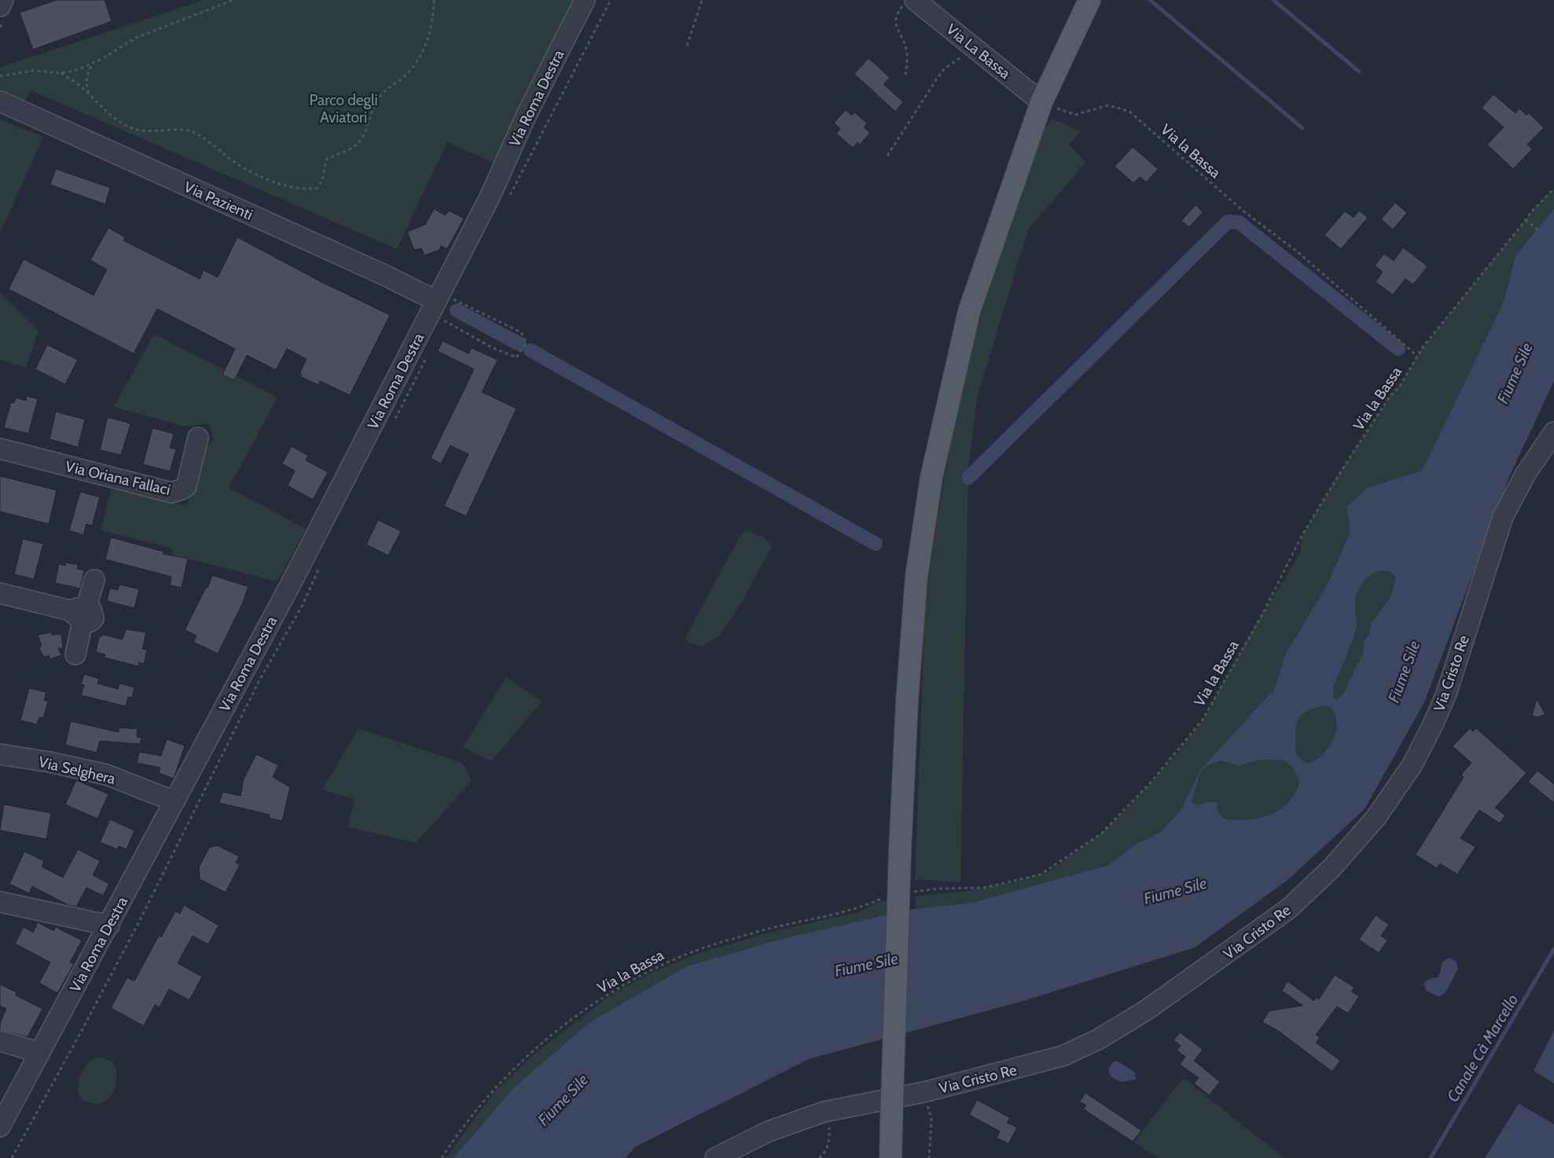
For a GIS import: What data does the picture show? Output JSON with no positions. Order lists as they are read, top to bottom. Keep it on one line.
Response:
{"streets":{"street":["Via La Bassa","Via Roma Destra","Via Pazienti","Via Oriana Fallaci","Via Cristo Re","Via Selghera"],"path":["Via la Bassa"]},"crossings":[["Via La Bassa","Via la Bassa"],["Via Roma Destra","Via Pazienti"],["Via Roma Destra","Via Selghera"]],"water":["Fiume Sile","Canale Cà Marcello"],"parks":["Parco degli Aviatori"]}
